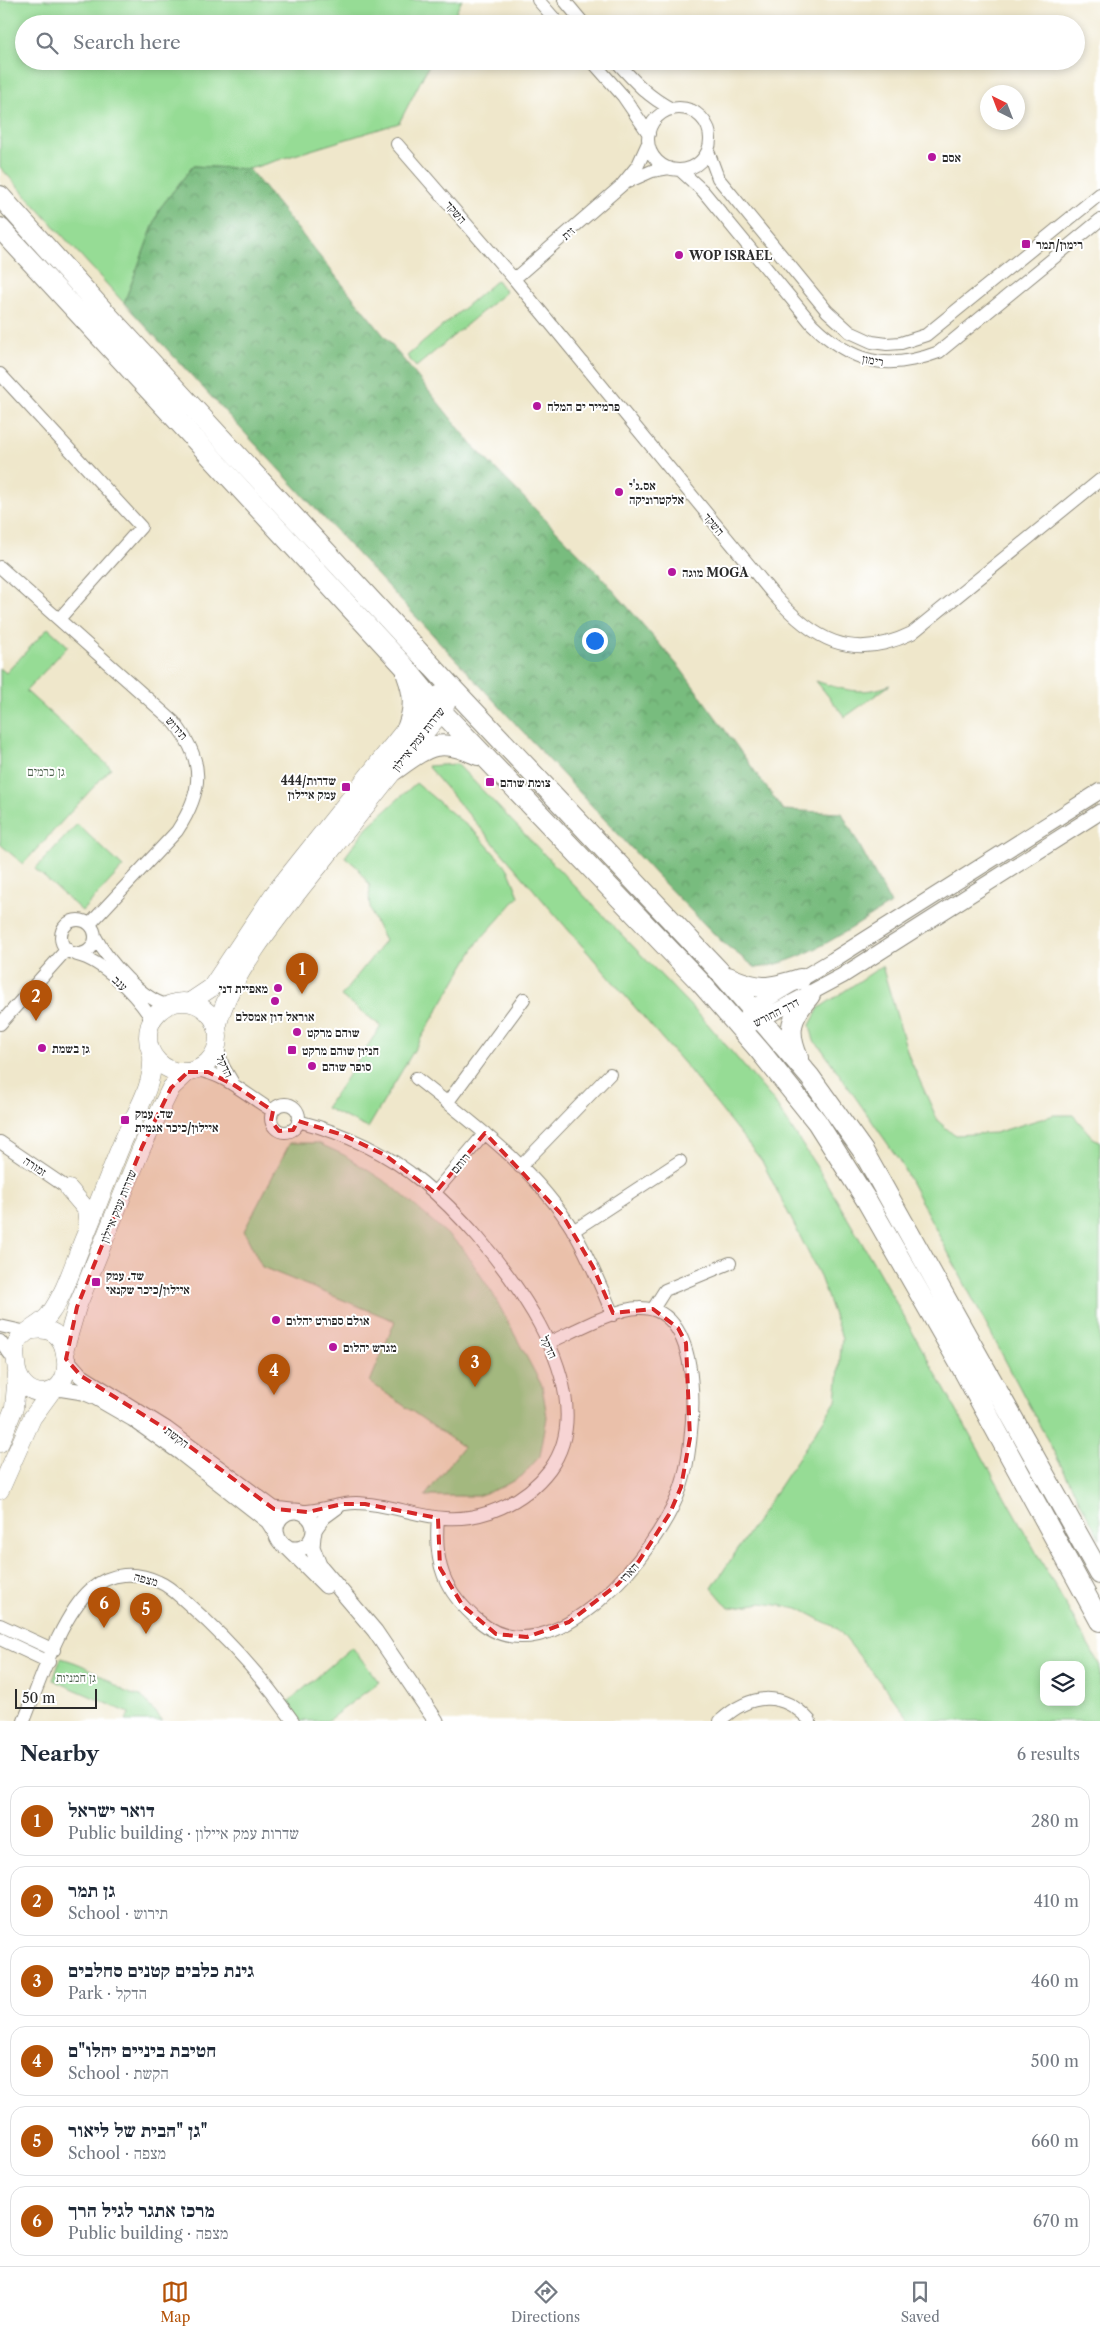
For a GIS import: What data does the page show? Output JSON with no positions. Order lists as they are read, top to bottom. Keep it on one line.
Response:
{"streets":{"main road":["שדרות עמק איילון"],"street":["השקד","זית","רימון","תירוש","ענב","דרך החורש","הדקל","רותם","זמורה","הקשת","הארז","מצפה"]},"crossings":[["השקד","זית"],["זית","רימון"],["תירוש","ענב"],["שדרות עמק איילון","ענב"],["שדרות עמק איילון","הדקל"],["שדרות עמק איילון","הקשת"],["ענב","הדקל"],["הדקל","רותם"],["הדקל","הקשת"],["הדקל","הארז"]],"parks":["גן כרמים","גן חמניות"],"places":{"other":["אסם","WOP ISRAEL","פרמייר ים המלח","אס.ג'י אלקטרוניקה","מוגה MOGA","מאפיית דני","אוראל דון אמסלם","שוהם מרקט","גן בשמת","סופר שוהם","אולם ספורט יהלום","מגרש יהלום"],"transit":["רימון/תמר","צומת שוהם","444/שדרות עמק איילון","חניון שוהם מרקט","שד. עמק איילון/כיכר אגמית","שד. עמק איילון/כיכר שקנאי"]},"scale_bar":"50 m","north":"top left","page":{"search":"Search here","pins":["1","2","3","4","6","5"],"scale":"50 m","heading":["Nearby","6 results"],"list":[{"mark":"1","name":"דואר ישראל","note":"Public building · שדרות עמק איילון","value":"280 m"},{"mark":"2","name":"גן תמר","note":"School · תירוש","value":"410 m"},{"mark":"3","name":"גינת כלבים קטנים סחלבים","note":"Park · הדקל","value":"460 m"},{"mark":"4","name":"חטיבת ביניים יהלו\"ם","note":"School · הקשת","value":"500 m"},{"mark":"5","name":"גן \"הבית של ליאור\"","note":"School · מצפה","value":"660 m"},{"mark":"6","name":"מרכז אתגר לגיל הרך","note":"Public building · מצפה","value":"670 m"}],"nav":["Map","Directions","Saved"]}}
